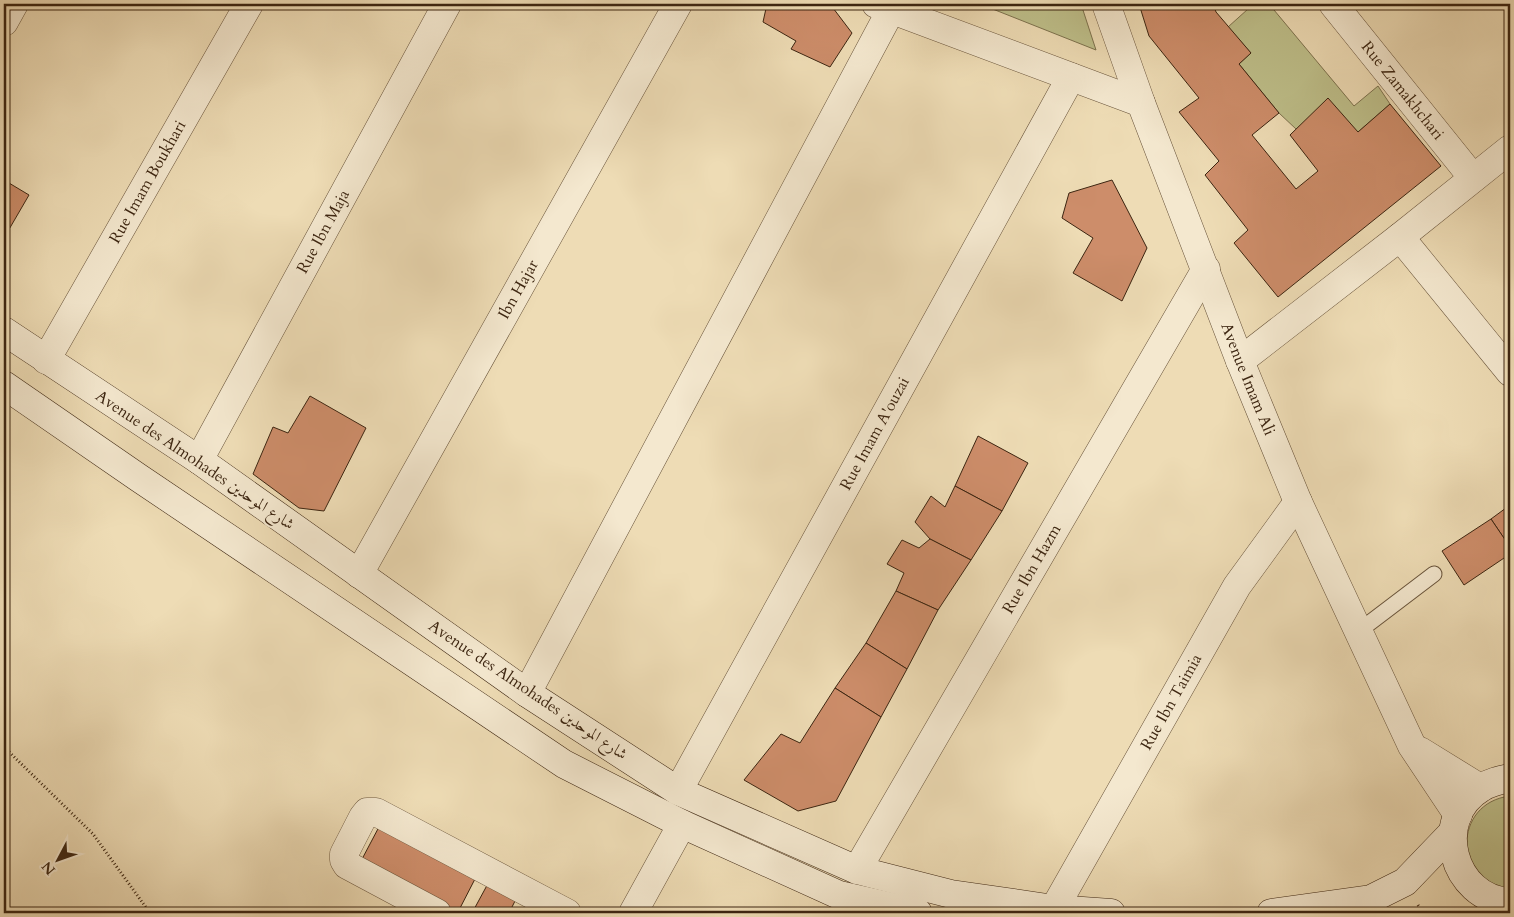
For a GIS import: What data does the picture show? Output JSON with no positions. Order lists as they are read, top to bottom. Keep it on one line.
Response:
{"streets":{"street":["Rue Zamakhchari","Rue Imam Boukhari","Rue Ibn Maja","Ibn Hajar","Avenue Imam Ali","Rue Imam A'ouzai","Avenue des Almohades شارع الموحدين","Rue Ibn Hazm","Rue Ibn Taimia"]},"crossings":[["Rue Imam Boukhari","Avenue des Almohades شارع الموحدين"],["Rue Ibn Maja","Avenue des Almohades شارع الموحدين"],["Ibn Hajar","Avenue des Almohades شارع الموحدين"],["Avenue Imam Ali","Rue Ibn Hazm"],["Avenue Imam Ali","Rue Ibn Taimia"],["Rue Imam A'ouzai","Avenue des Almohades شارع الموحدين"],["Avenue des Almohades شارع الموحدين","Rue Ibn Hazm"],["Avenue des Almohades شارع الموحدين","Rue Ibn Taimia"]],"north":"bottom left"}
